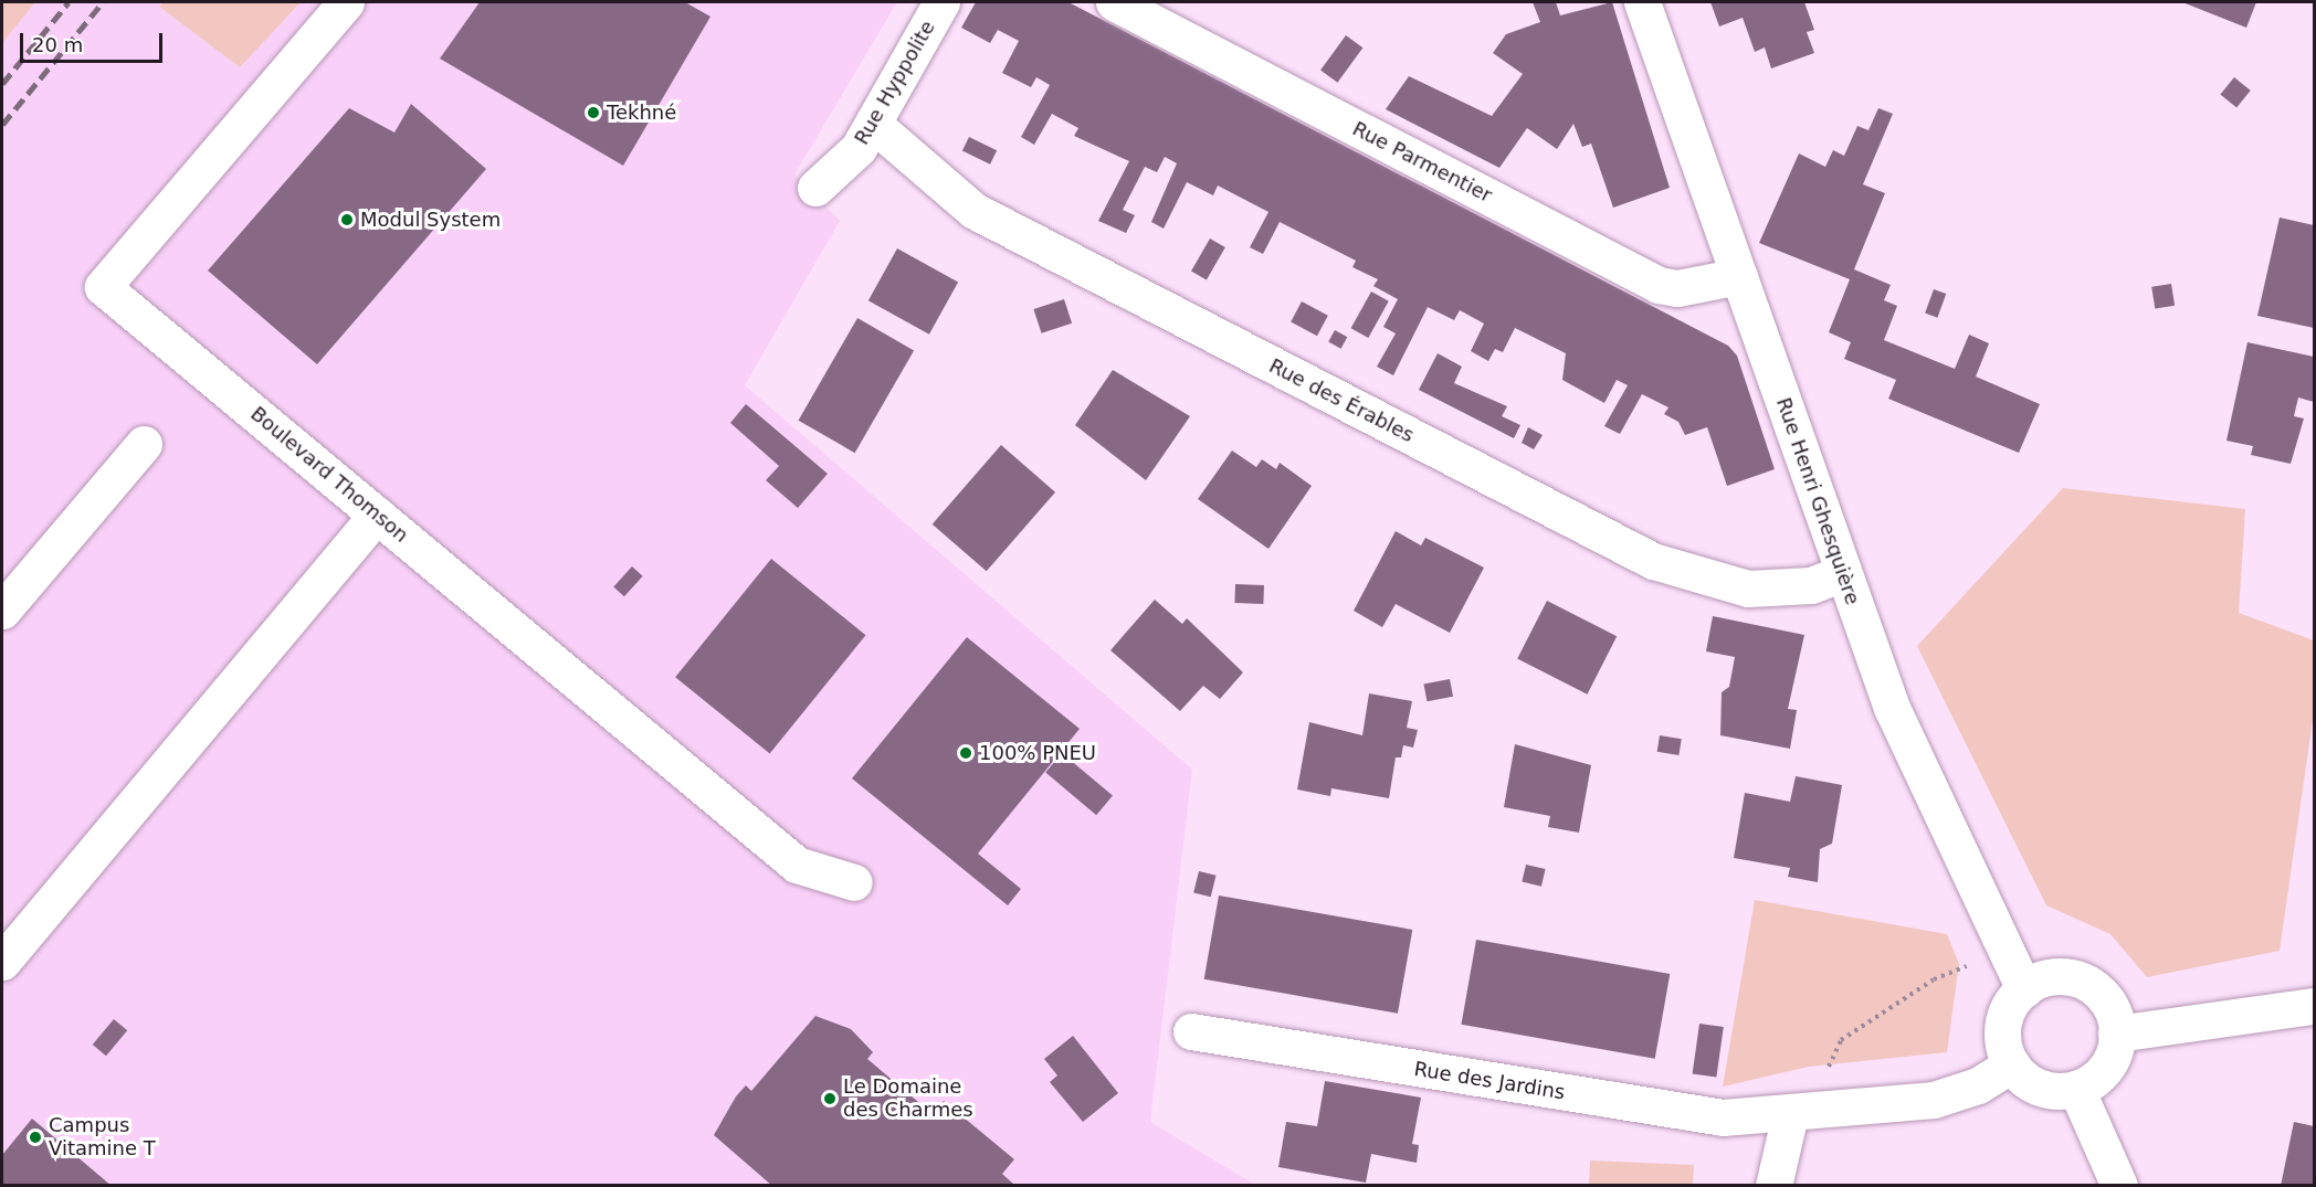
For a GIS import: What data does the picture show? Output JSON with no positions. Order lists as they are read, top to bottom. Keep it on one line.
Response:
{"streets":{"street":["Rue Hyppolite","Rue Parmentier","Rue des Érables","Boulevard Thomson","Rue Henri Ghesquière","Rue des Jardins"]},"crossings":[["Rue Hyppolite","Rue des Érables"],["Rue Parmentier","Rue Henri Ghesquière"],["Rue des Érables","Rue Henri Ghesquière"],["Rue Henri Ghesquière","Rue des Jardins"]],"places":["Tekhné","Modul System","100% PNEU","Le Domaine des Charmes","Campus Vitamine T"],"scale_bar":"20 m"}
